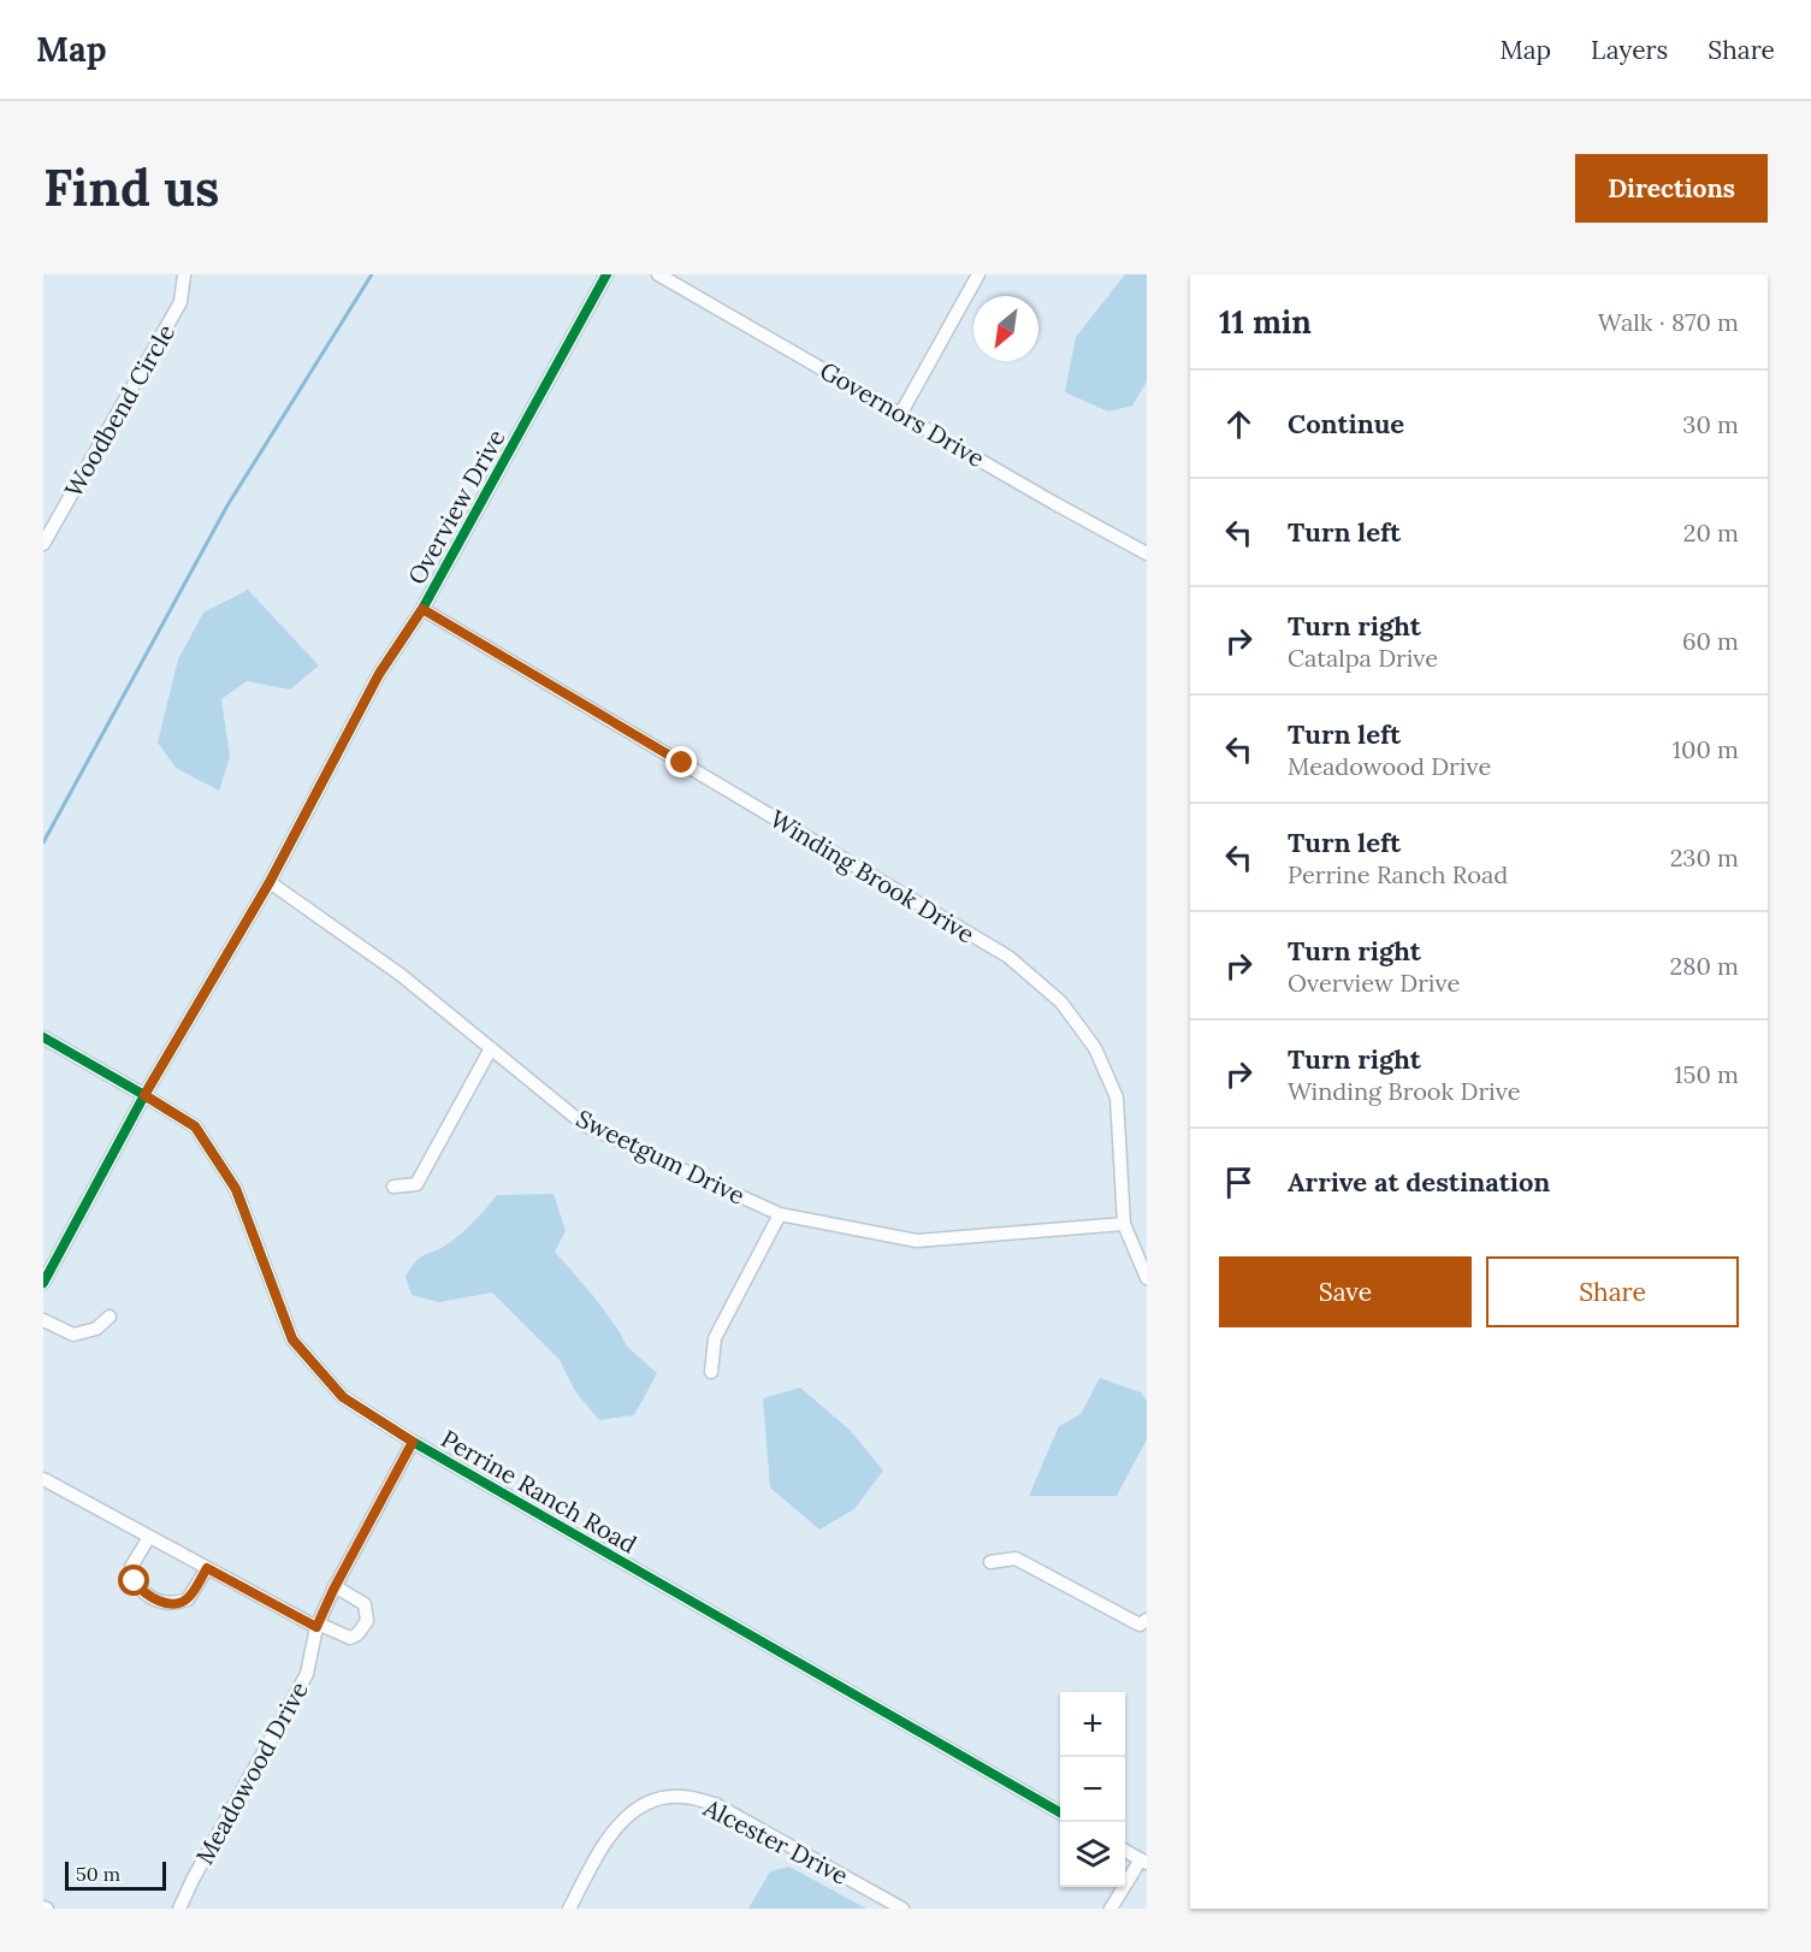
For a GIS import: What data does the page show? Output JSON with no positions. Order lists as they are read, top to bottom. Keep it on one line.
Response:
{"streets":{"street":["Woodbend Circle","Governors Drive","Overview Drive","Winding Brook Drive","Sweetgum Drive","Perrine Ranch Road","Meadowood Drive","Alcester Drive"]},"crossings":[["Overview Drive","Winding Brook Drive"],["Overview Drive","Sweetgum Drive"],["Overview Drive","Perrine Ranch Road"],["Winding Brook Drive","Sweetgum Drive"],["Perrine Ranch Road","Meadowood Drive"]],"scale_bar":"50 m","north":"bottom left","page":{"header":"Map","nav":["Map","Layers","Share"],"buttons":["Directions",["Save","Share"]],"title":"Find us","heading":["11 min","Walk · 870 m"],"list":[["Continue","30 m"],["Turn left","20 m"],["Turn right","Catalpa Drive","60 m"],["Turn left","Meadowood Drive","100 m"],["Turn left","Perrine Ranch Road","230 m"],["Turn right","Overview Drive","280 m"],["Turn right","Winding Brook Drive","150 m"],"Arrive at destination"],"map_buttons":["+","−"],"scale":"50 m"}}
